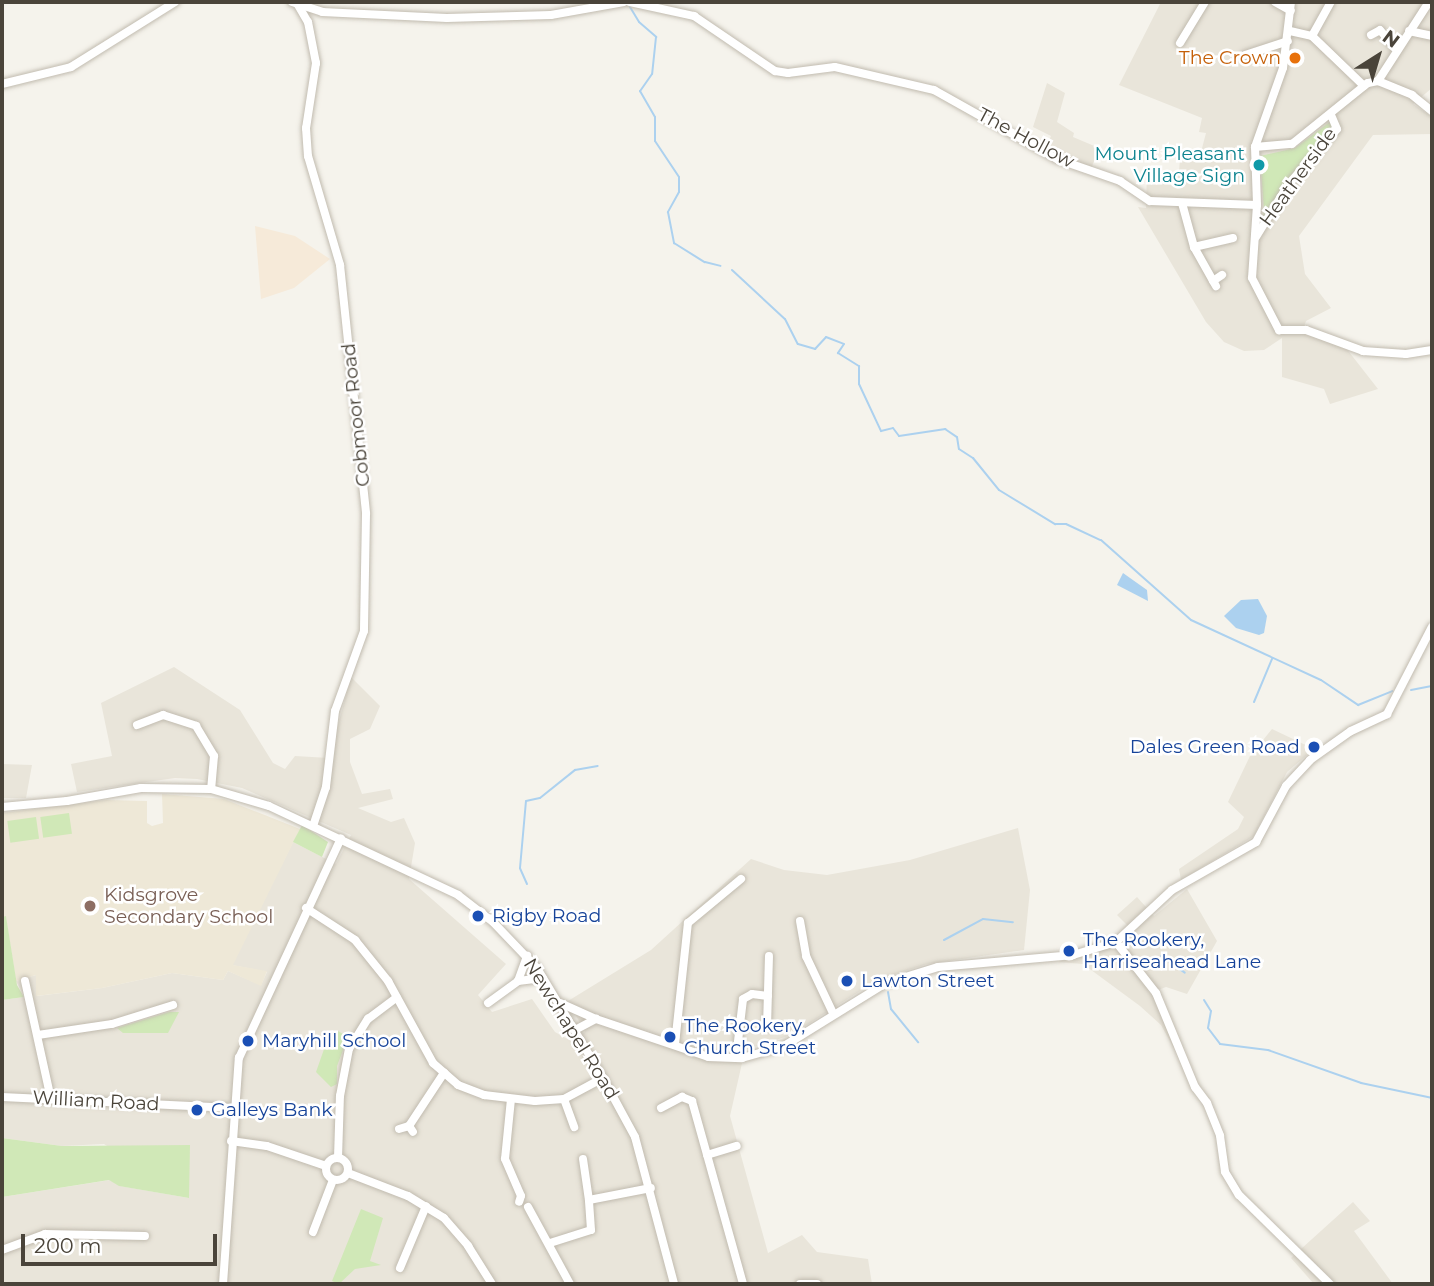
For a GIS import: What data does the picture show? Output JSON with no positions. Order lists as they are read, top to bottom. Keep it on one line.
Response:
{"streets":{"street":["The Hollow","Heatherside","Cobmoor Road","Newchapel Road","William Road"]},"crossings":[["Cobmoor Road","Newchapel Road"]],"places":["The Crown","Mount Pleasant Village Sign","Dales Green Road","Kidsgrove Secondary School","Rigby Road","The Rookery, Harriseahead Lane","Lawton Street","The Rookery, Church Street","Maryhill School","Galleys Bank"],"scale_bar":"200 m","north":"top right"}
